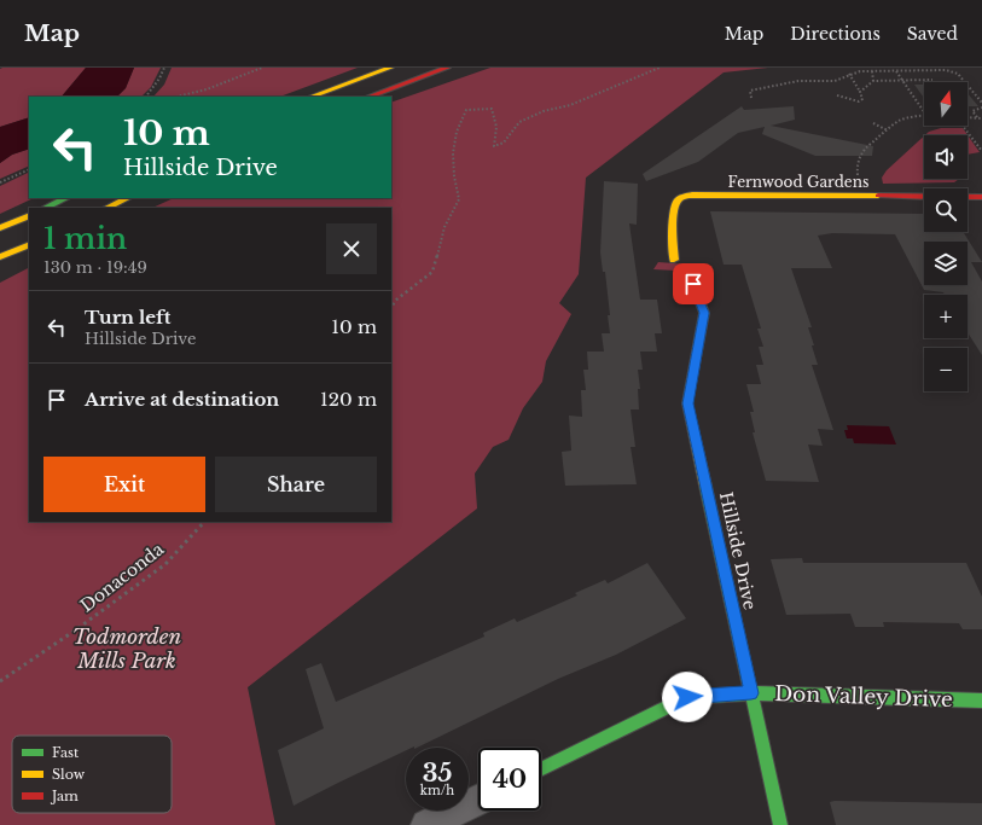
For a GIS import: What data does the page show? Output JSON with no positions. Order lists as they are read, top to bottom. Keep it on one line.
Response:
{"streets":{"main road":["Fernwood Gardens","Hillside Drive","Don Valley Drive"],"path":["Donaconda"]},"crossings":[["Hillside Drive","Don Valley Drive"]],"parks":["Todmorden Mills Park"],"legend":["Fast","Slow","Jam"],"north":"top","page":{"header":"Map","nav":["Map","Directions","Saved"],"map_buttons":["+","−"],"turn":["10 m","Hillside Drive"],"heading":["1 min","130 m · 19:49"],"list":[{"name":"Turn left","note":"Hillside Drive","value":"10 m"},{"name":"Arrive at destination","value":"120 m"}],"buttons":["Exit","Share"],"speed":"35 km/h","limit":"40"}}
